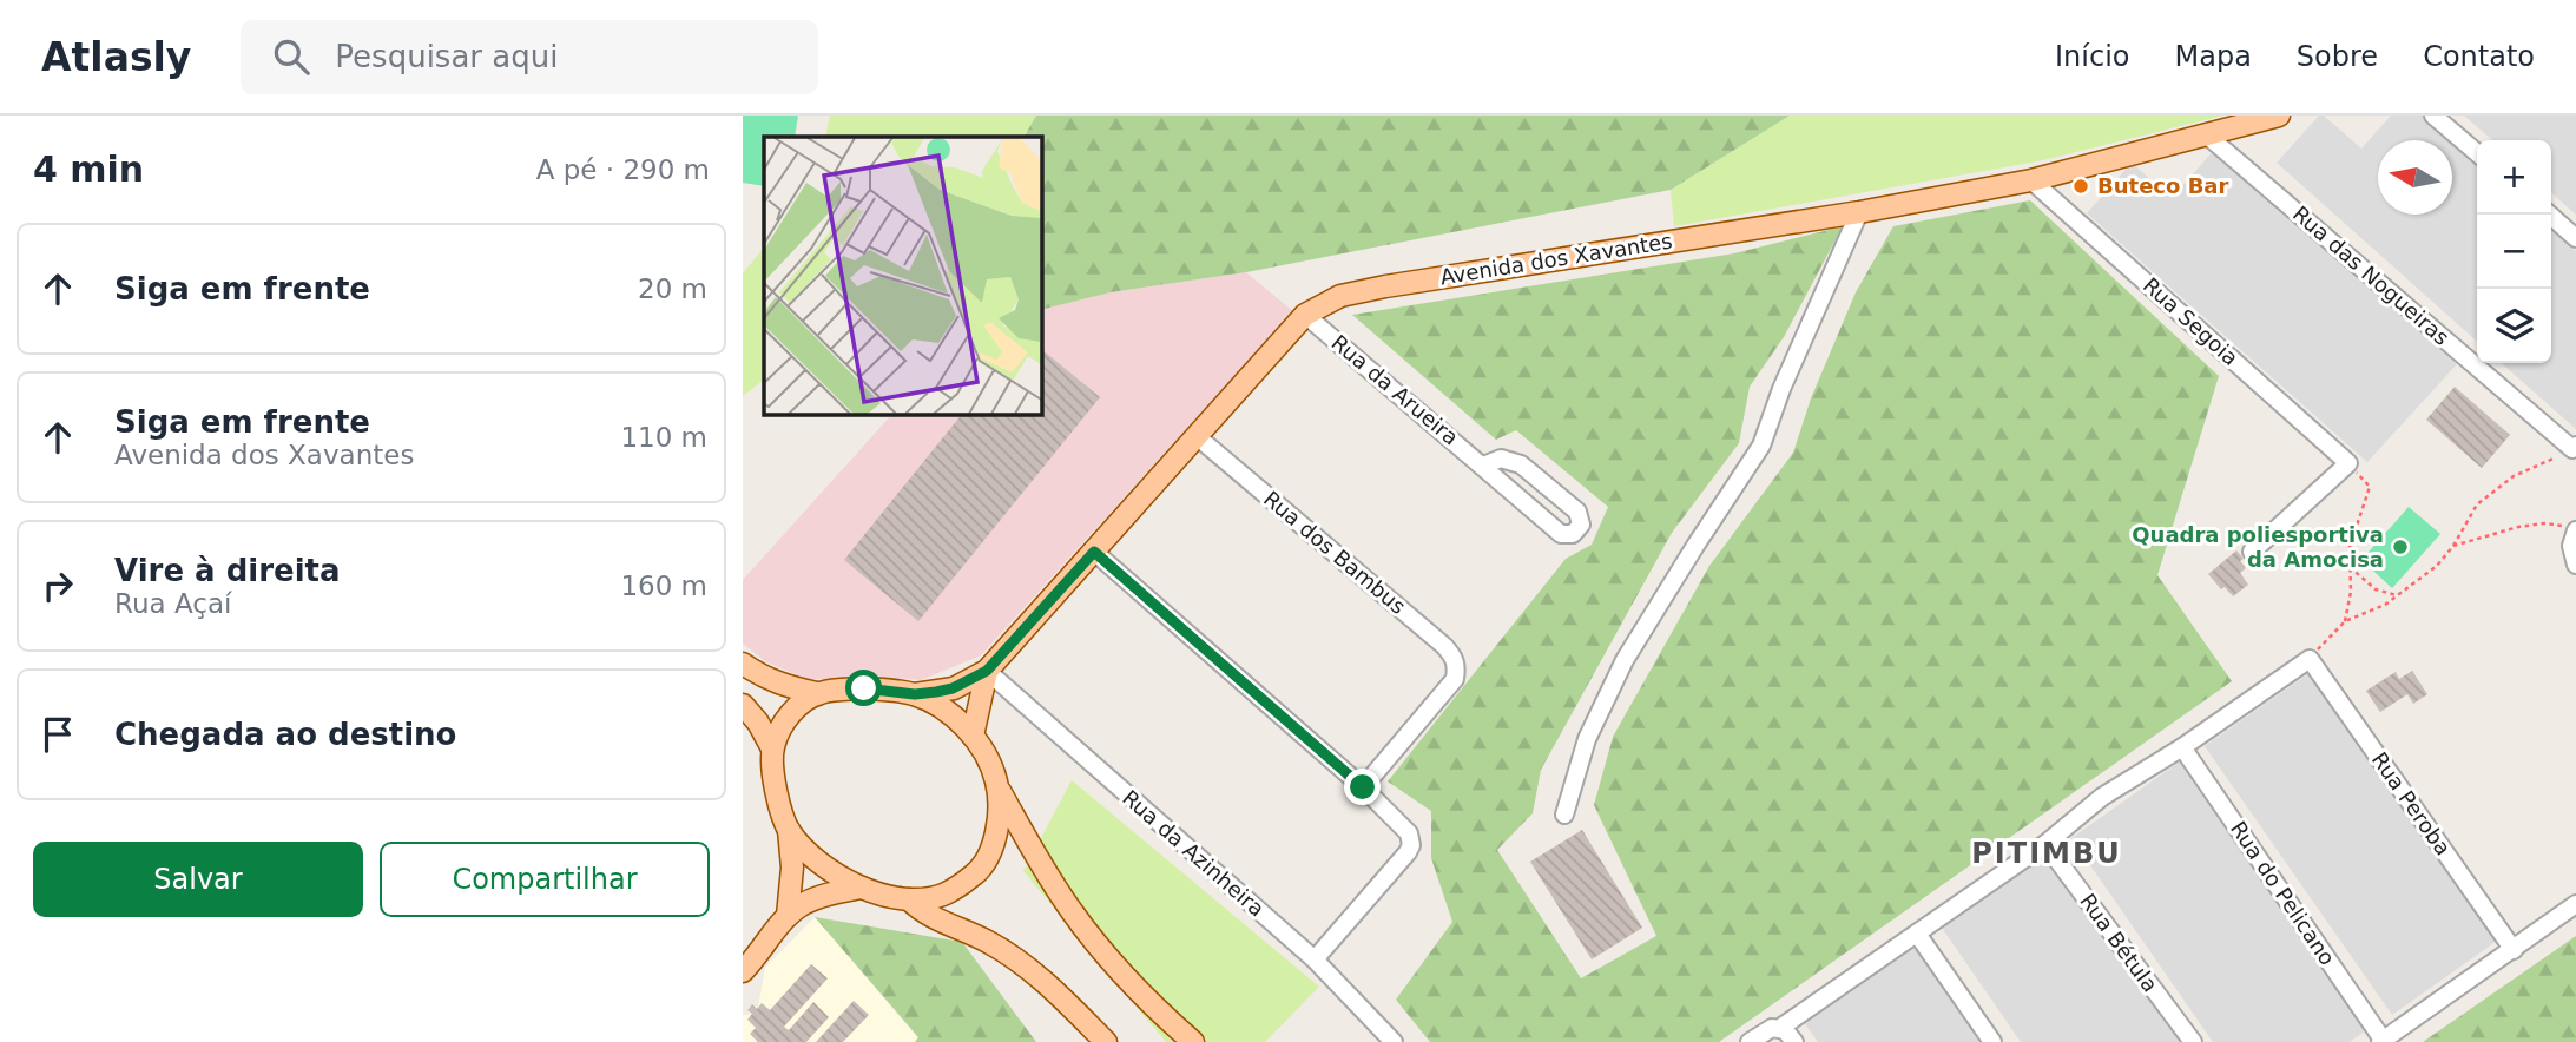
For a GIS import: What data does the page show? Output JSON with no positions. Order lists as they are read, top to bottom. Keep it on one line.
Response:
{"streets":{"main road":["Avenida dos Xavantes"],"street":["Rua das Nogueiras","Rua Segoia","Rua da Arueira","Rua dos Bambus","Rua Peroba","Rua da Azinheira","Rua do Pelicano","Rua Bétula"]},"crossings":[["Avenida dos Xavantes","Rua das Nogueiras"],["Avenida dos Xavantes","Rua Segoia"],["Avenida dos Xavantes","Rua da Arueira"],["Avenida dos Xavantes","Rua dos Bambus"],["Avenida dos Xavantes","Rua da Azinheira"]],"districts":["PITIMBU"],"places":["Buteco Bar","Quadra poliesportiva da Amocisa"],"north":"left","page":{"header":"Atlasly","search":"Pesquisar aqui","nav":["Início","Mapa","Sobre","Contato"],"heading":["4 min","A pé · 290 m"],"map_buttons":["+","−"],"list":[["Siga em frente","20 m"],["Siga em frente","Avenida dos Xavantes","110 m"],["Vire à direita","Rua Açaí","160 m"],"Chegada ao destino"],"buttons":["Salvar","Compartilhar"]}}
